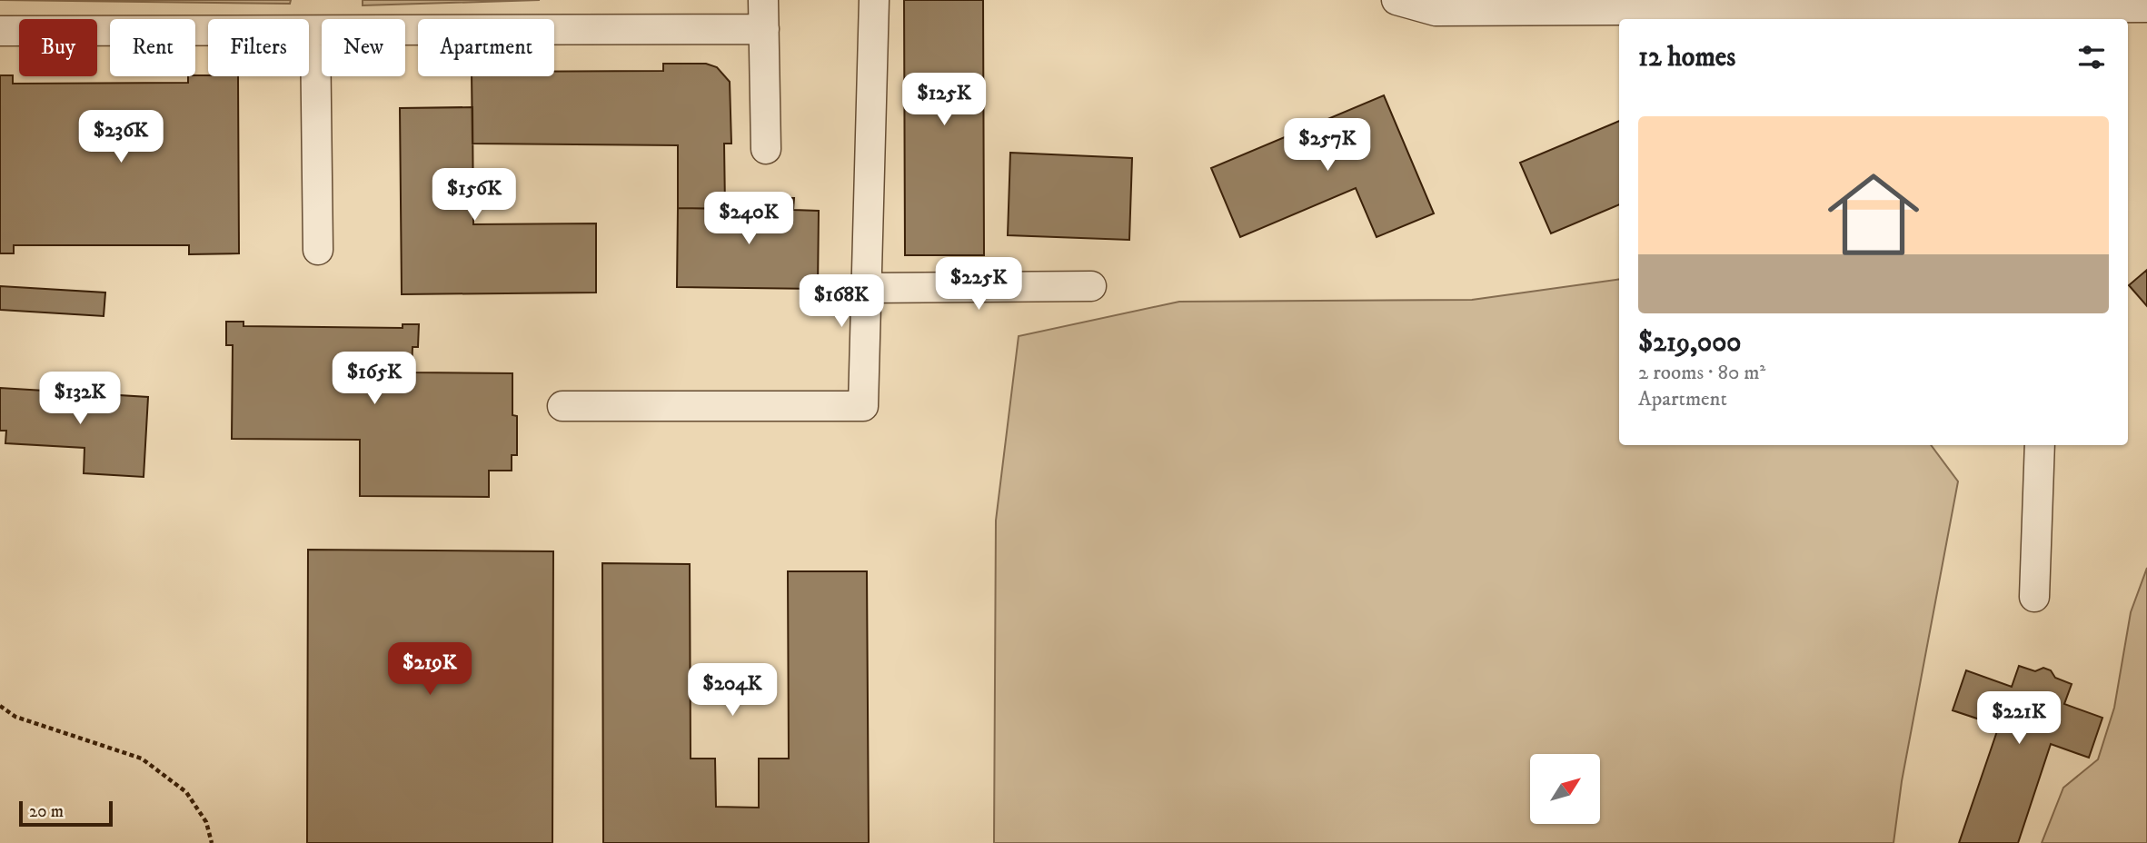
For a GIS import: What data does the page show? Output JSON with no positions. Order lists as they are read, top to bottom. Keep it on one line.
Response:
{"scale_bar":"20 m","north":"top right","page":{"chip":["Buy","Rent","Filters","New","Apartment"],"heading":"12 homes","price":["$125K","$236K","$257K","$156K","$240K","$225K","$168K","$165K","$132K","$219K","$204K","$221K"],"list":[{"name":"$219,000","note":"2 rooms · 80 m² · Apartment"}],"scale":"20 m"}}
